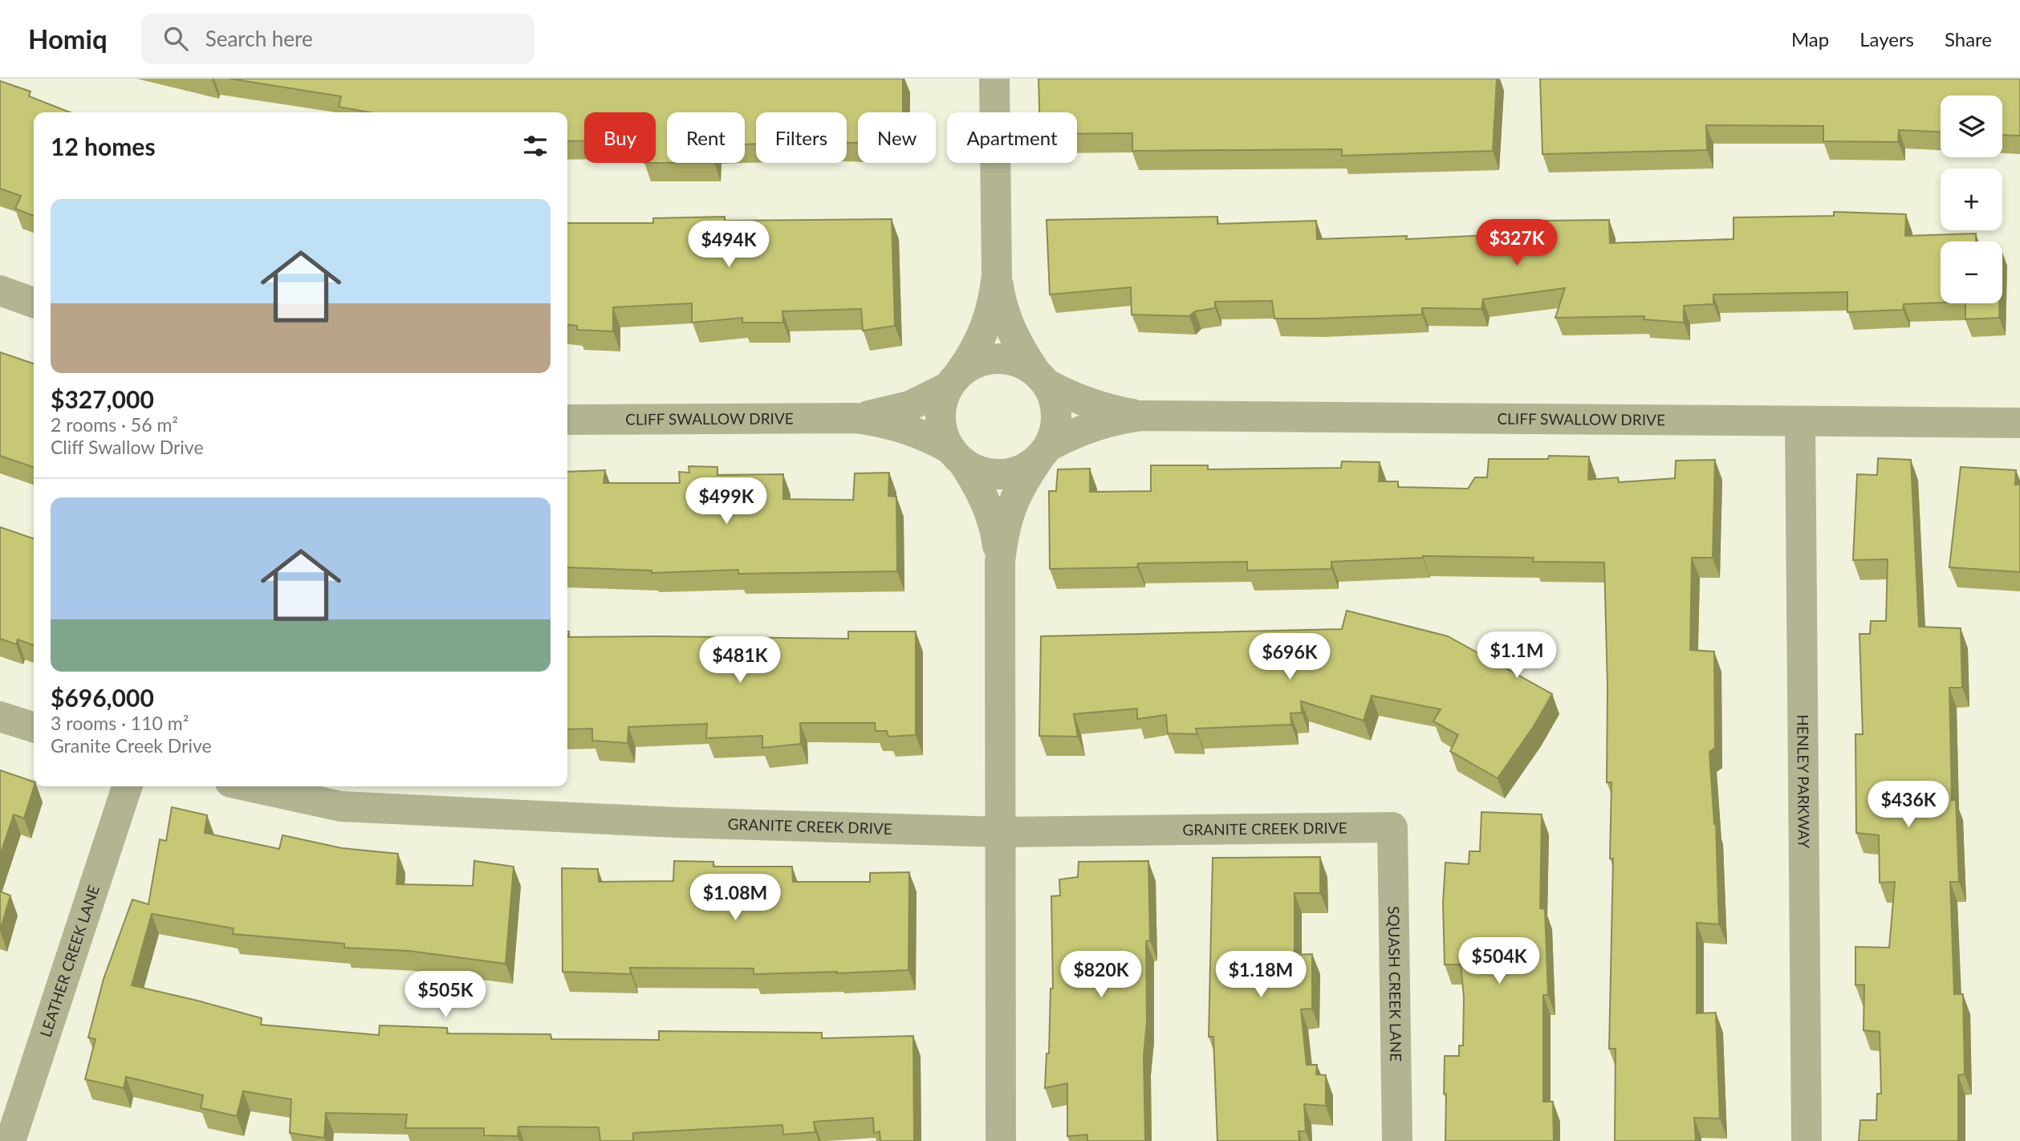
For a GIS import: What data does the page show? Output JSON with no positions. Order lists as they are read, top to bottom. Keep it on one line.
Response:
{"streets":{"street":["CLIFF SWALLOW DRIVE","HENLEY PARKWAY","GRANITE CREEK DRIVE","LEATHER CREEK LANE","SQUASH CREEK LANE"]},"crossings":[["CLIFF SWALLOW DRIVE","HENLEY PARKWAY"],["GRANITE CREEK DRIVE","SQUASH CREEK LANE"]],"page":{"header":"Homiq","search":"Search here","nav":["Map","Layers","Share"],"map_buttons":["+","−"],"chip":["Buy","Rent","Filters","New","Apartment"],"heading":"12 homes","list":[{"name":"$327,000","note":"2 rooms · 56 m² · Cliff Swallow Drive"},{"name":"$696,000","note":"3 rooms · 110 m² · Granite Creek Drive"}],"price":["$327K","$494K","$499K","$1.1M","$696K","$481K","$436K","$1.08M","$504K","$820K","$1.18M","$505K"]}}
